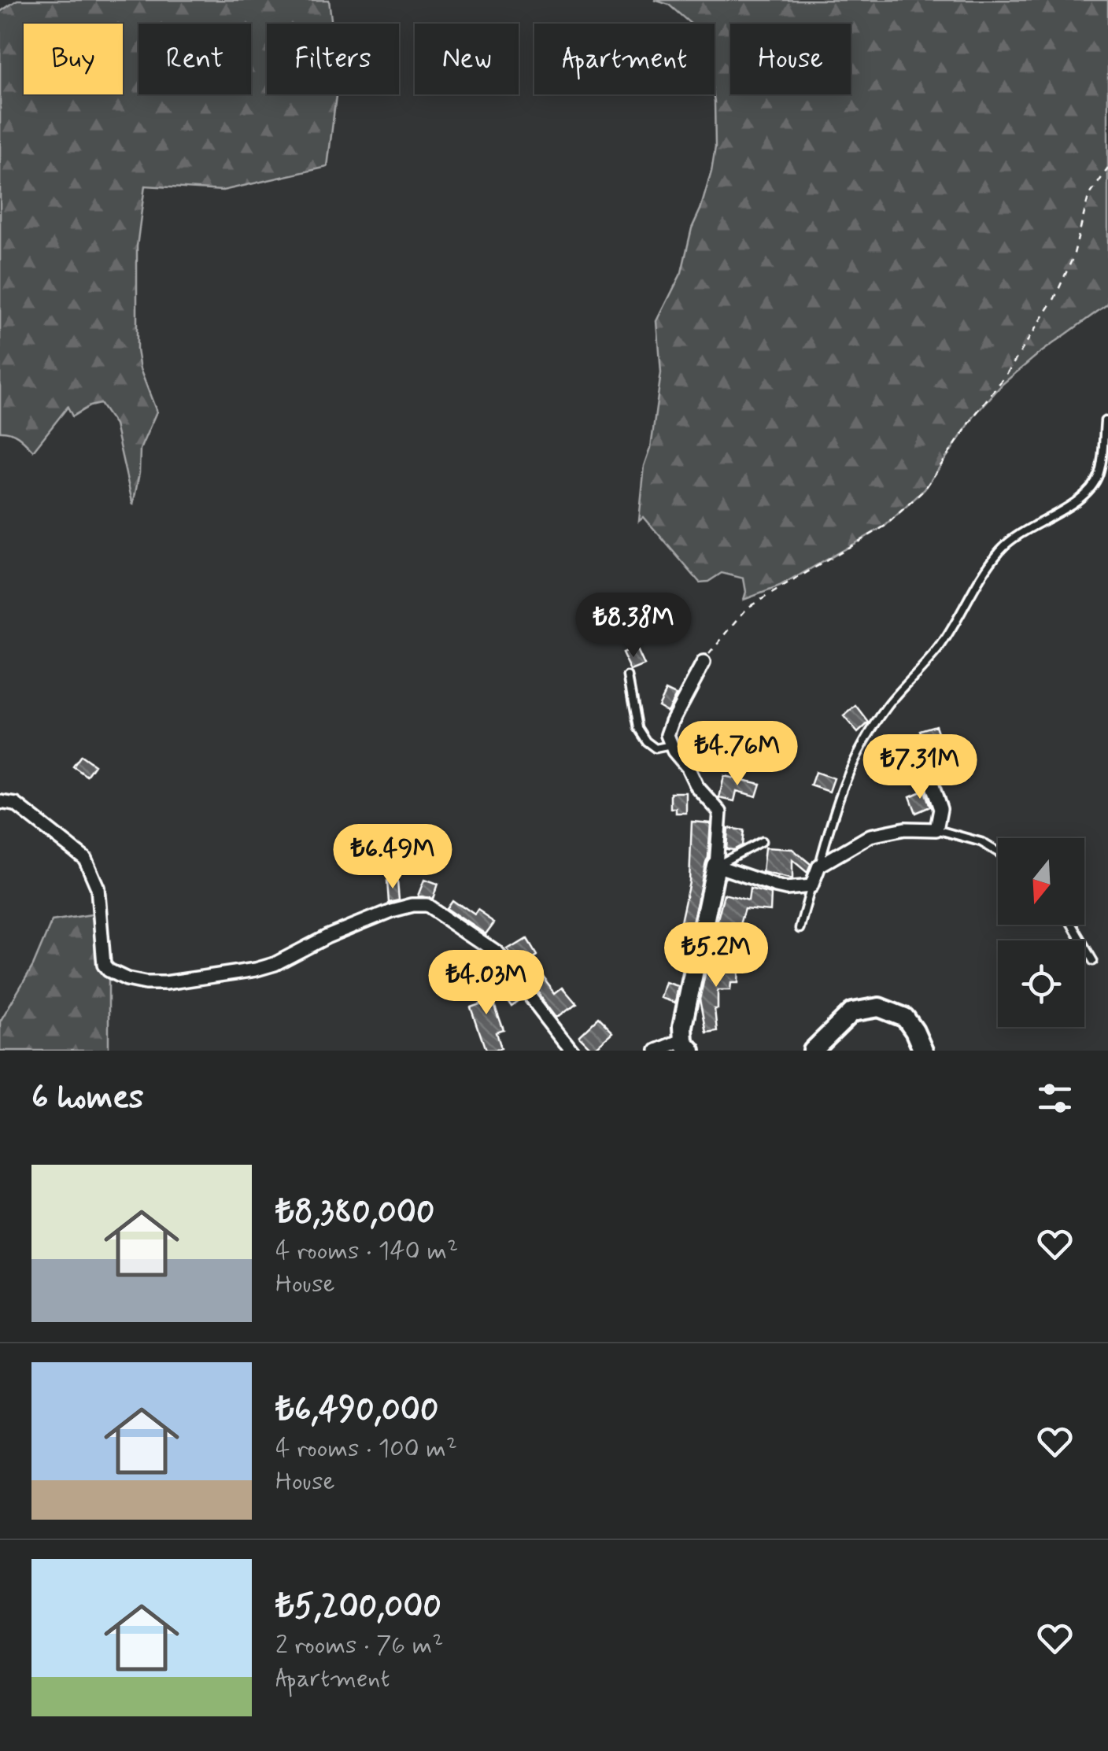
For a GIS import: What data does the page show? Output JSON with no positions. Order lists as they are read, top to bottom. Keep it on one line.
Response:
{"north":"bottom","page":{"chip":["Buy","Rent","Filters","New","Apartment","House"],"price":["₺8.38M","₺4.76M","₺7.31M","₺6.49M","₺5.2M","₺4.03M"],"heading":"6 homes","list":[{"name":"₺8,380,000","note":"4 rooms · 140 m² · House"},{"name":"₺6,490,000","note":"4 rooms · 100 m² · House"},{"name":"₺5,200,000","note":"2 rooms · 76 m² · Apartment"}]}}
